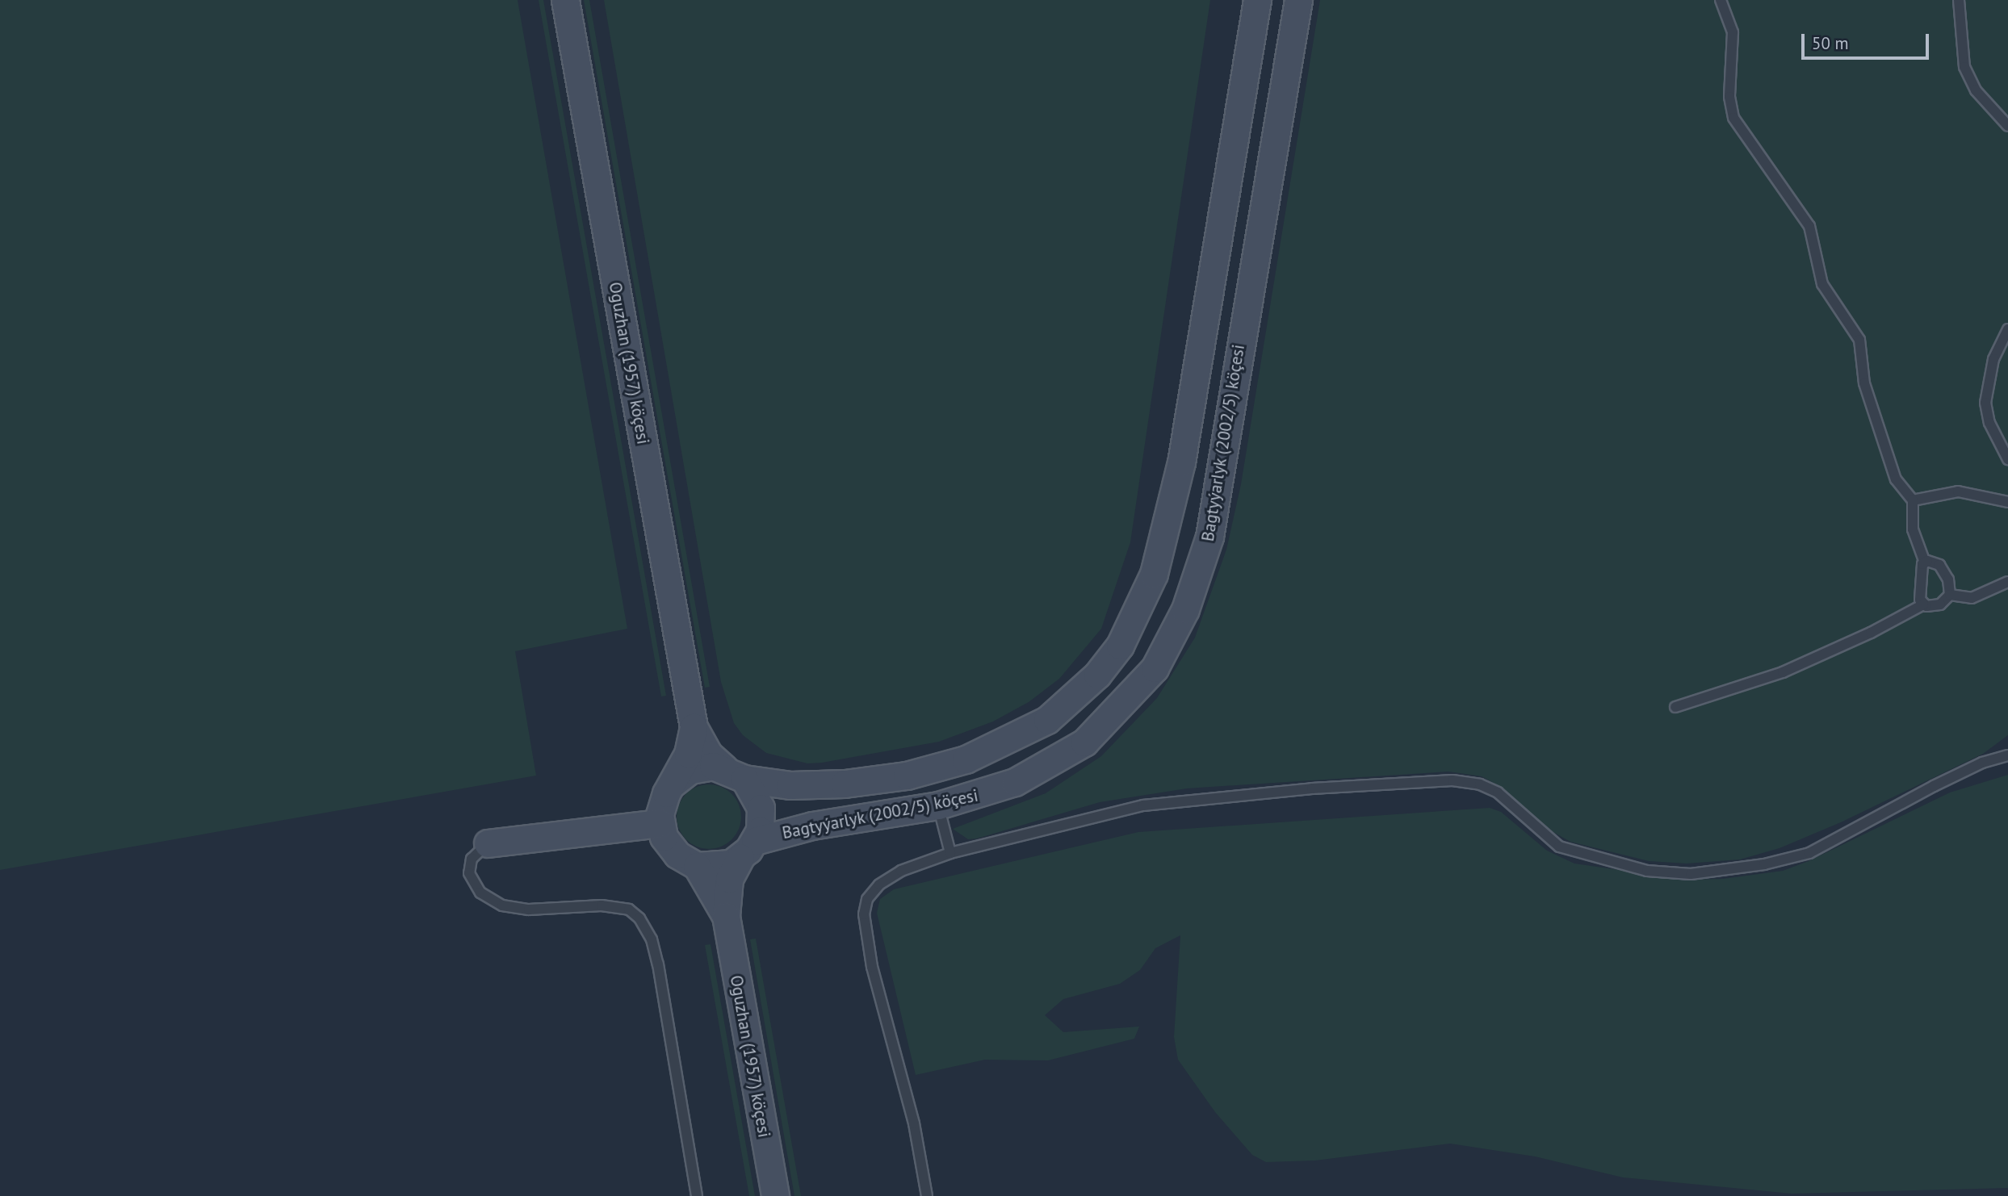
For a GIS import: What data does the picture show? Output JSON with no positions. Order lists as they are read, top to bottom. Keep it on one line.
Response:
{"streets":{"street":["Oguzhan (1957) köçesi","Bagtyýarlyk (2002/5) köçesi"]},"crossings":[["Oguzhan (1957) köçesi","Bagtyýarlyk (2002/5) köçesi"]],"scale_bar":"50 m"}
